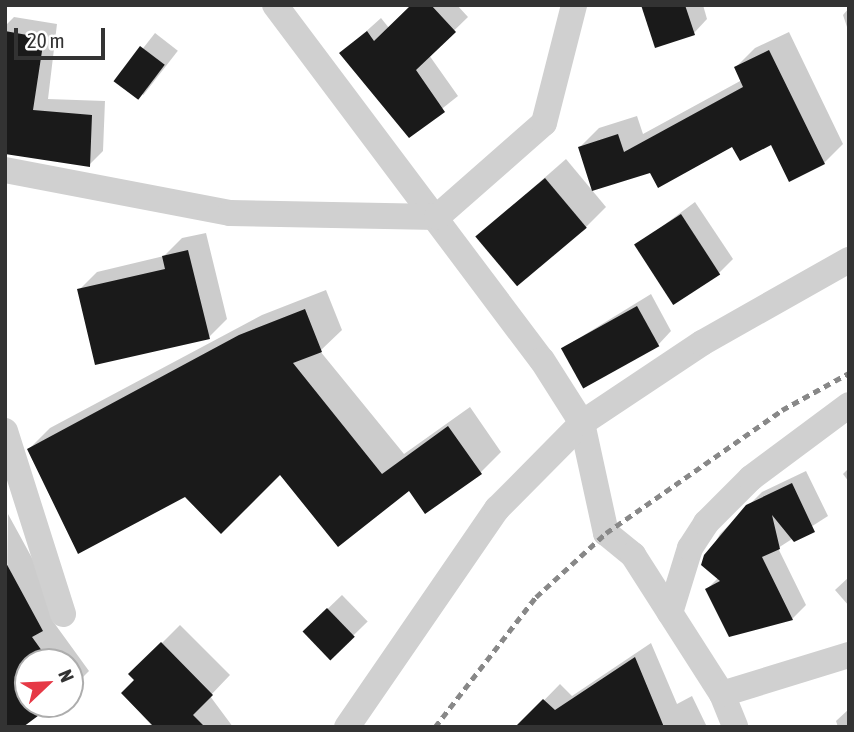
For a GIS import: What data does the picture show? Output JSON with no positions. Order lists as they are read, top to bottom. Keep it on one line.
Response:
{"scale_bar":"20 m","north":"top right"}
